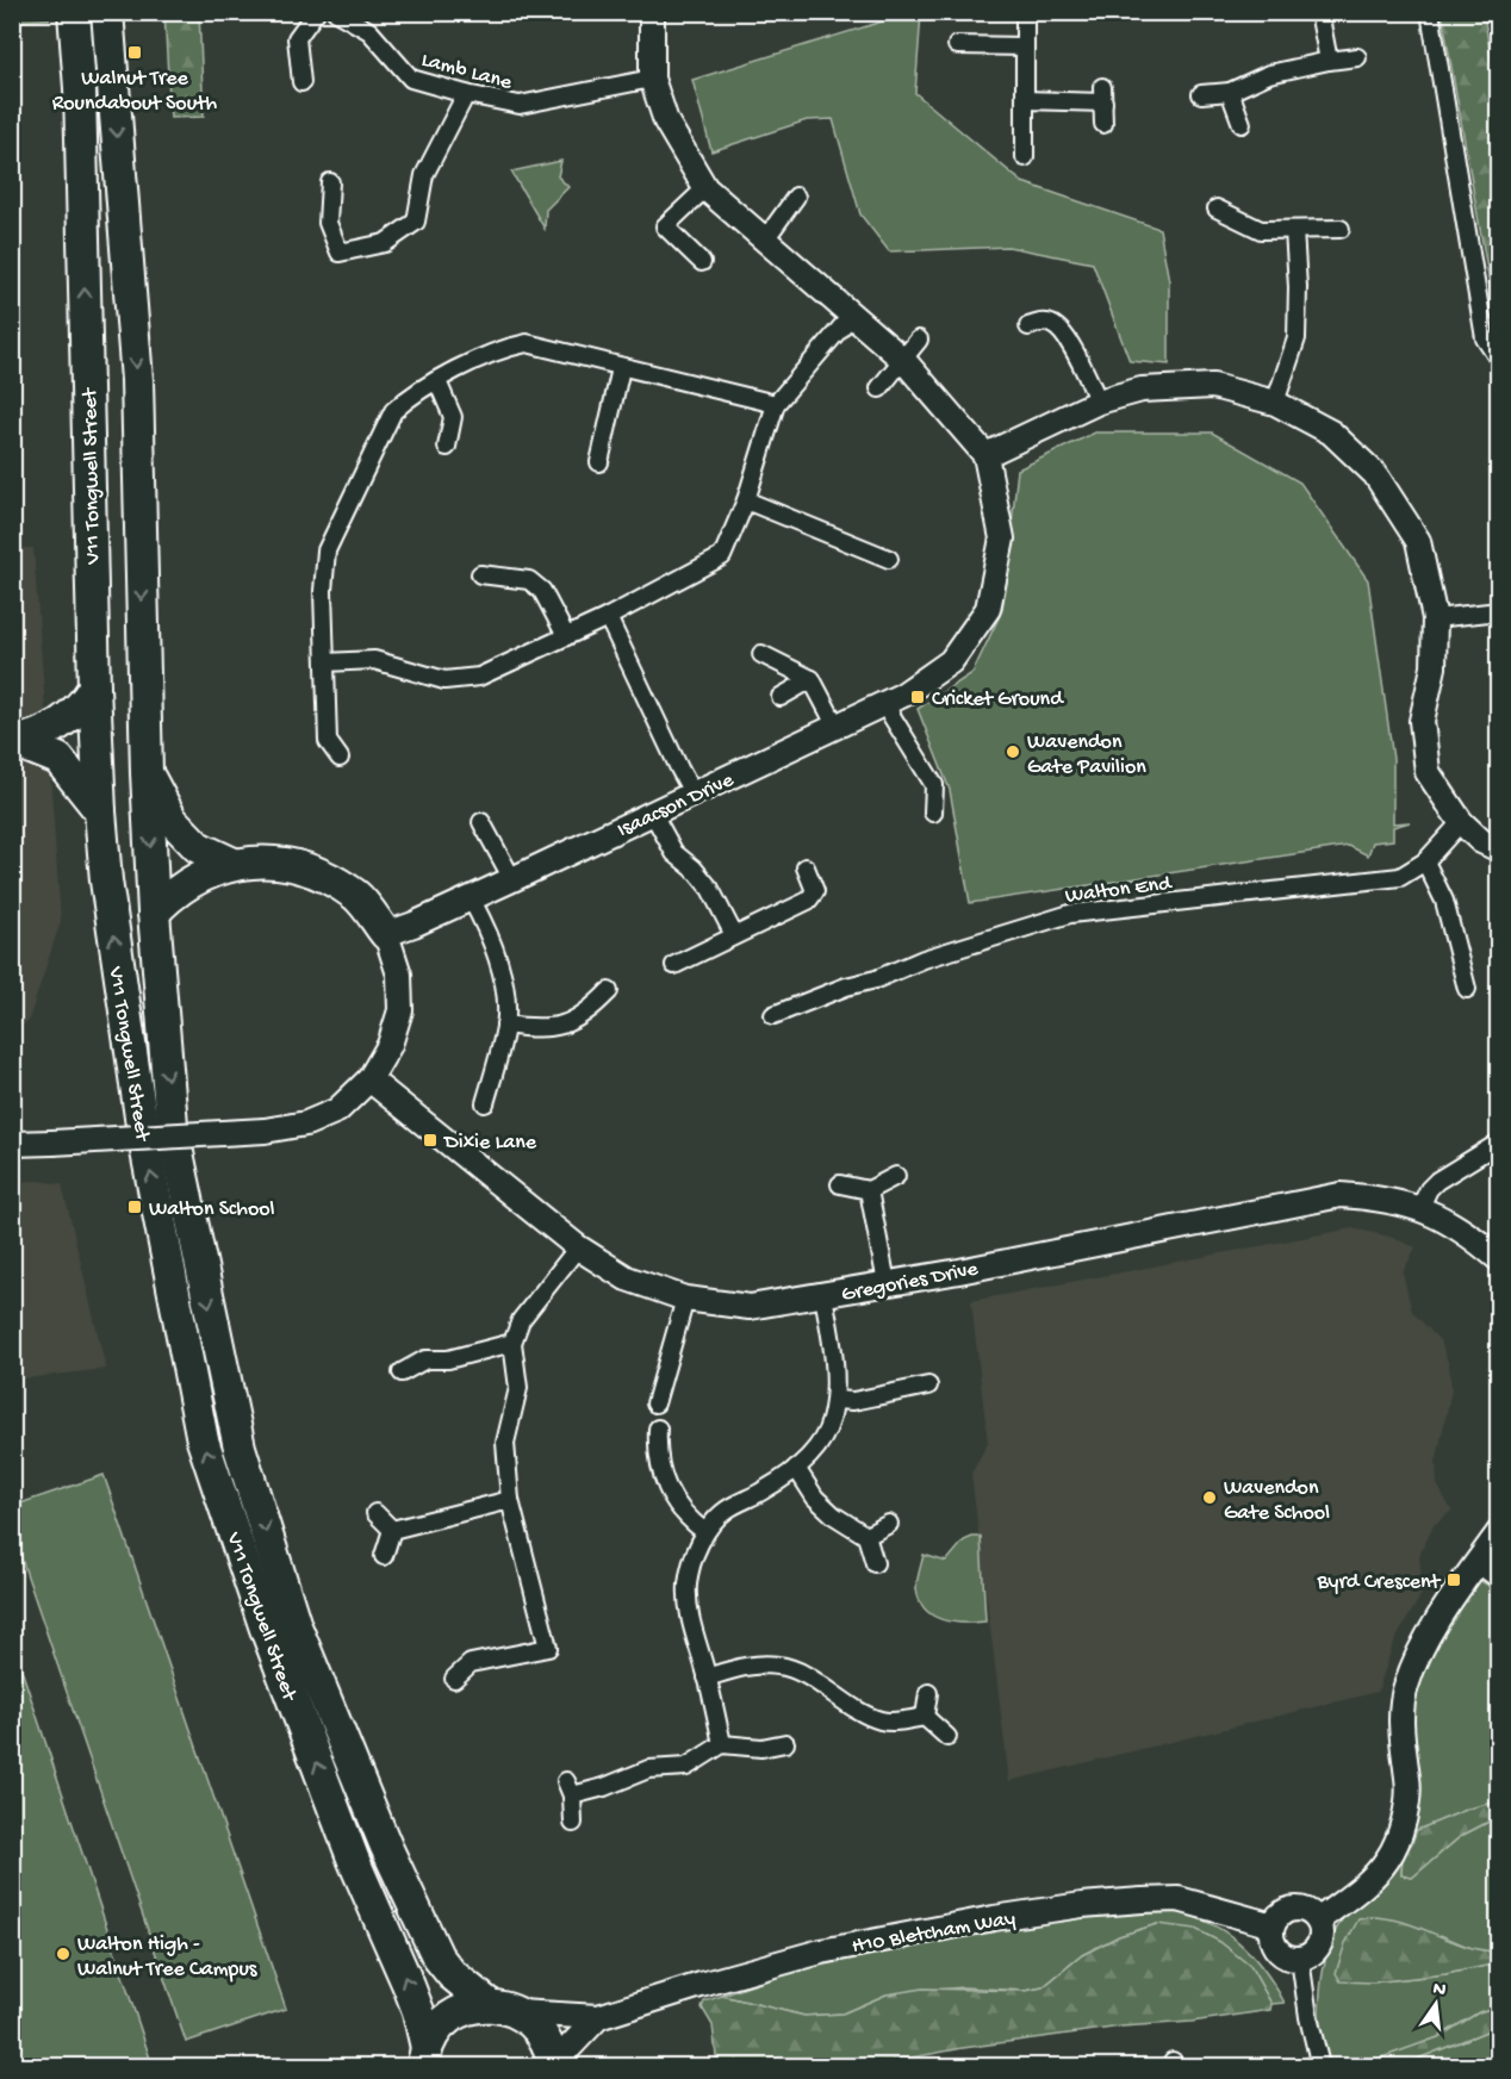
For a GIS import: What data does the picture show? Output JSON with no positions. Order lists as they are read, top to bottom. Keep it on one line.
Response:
{"streets":{"highway":["V11 Tongwell Street"],"street":["Lamb Lane","Isaacson Drive","Walton End","Gregories Drive","H10 Bletcham Way"]},"crossings":[["Lamb Lane","Isaacson Drive"],["V11 Tongwell Street","H10 Bletcham Way"]],"places":{"transit":["Walnut Tree Roundabout South","Cricket Ground","Dixie Lane","Walton School","Byrd Crescent"],"other":["Wavendon Gate Pavilion","Wavendon Gate School","Walton High - Walnut Tree Campus"]},"north":"top"}
